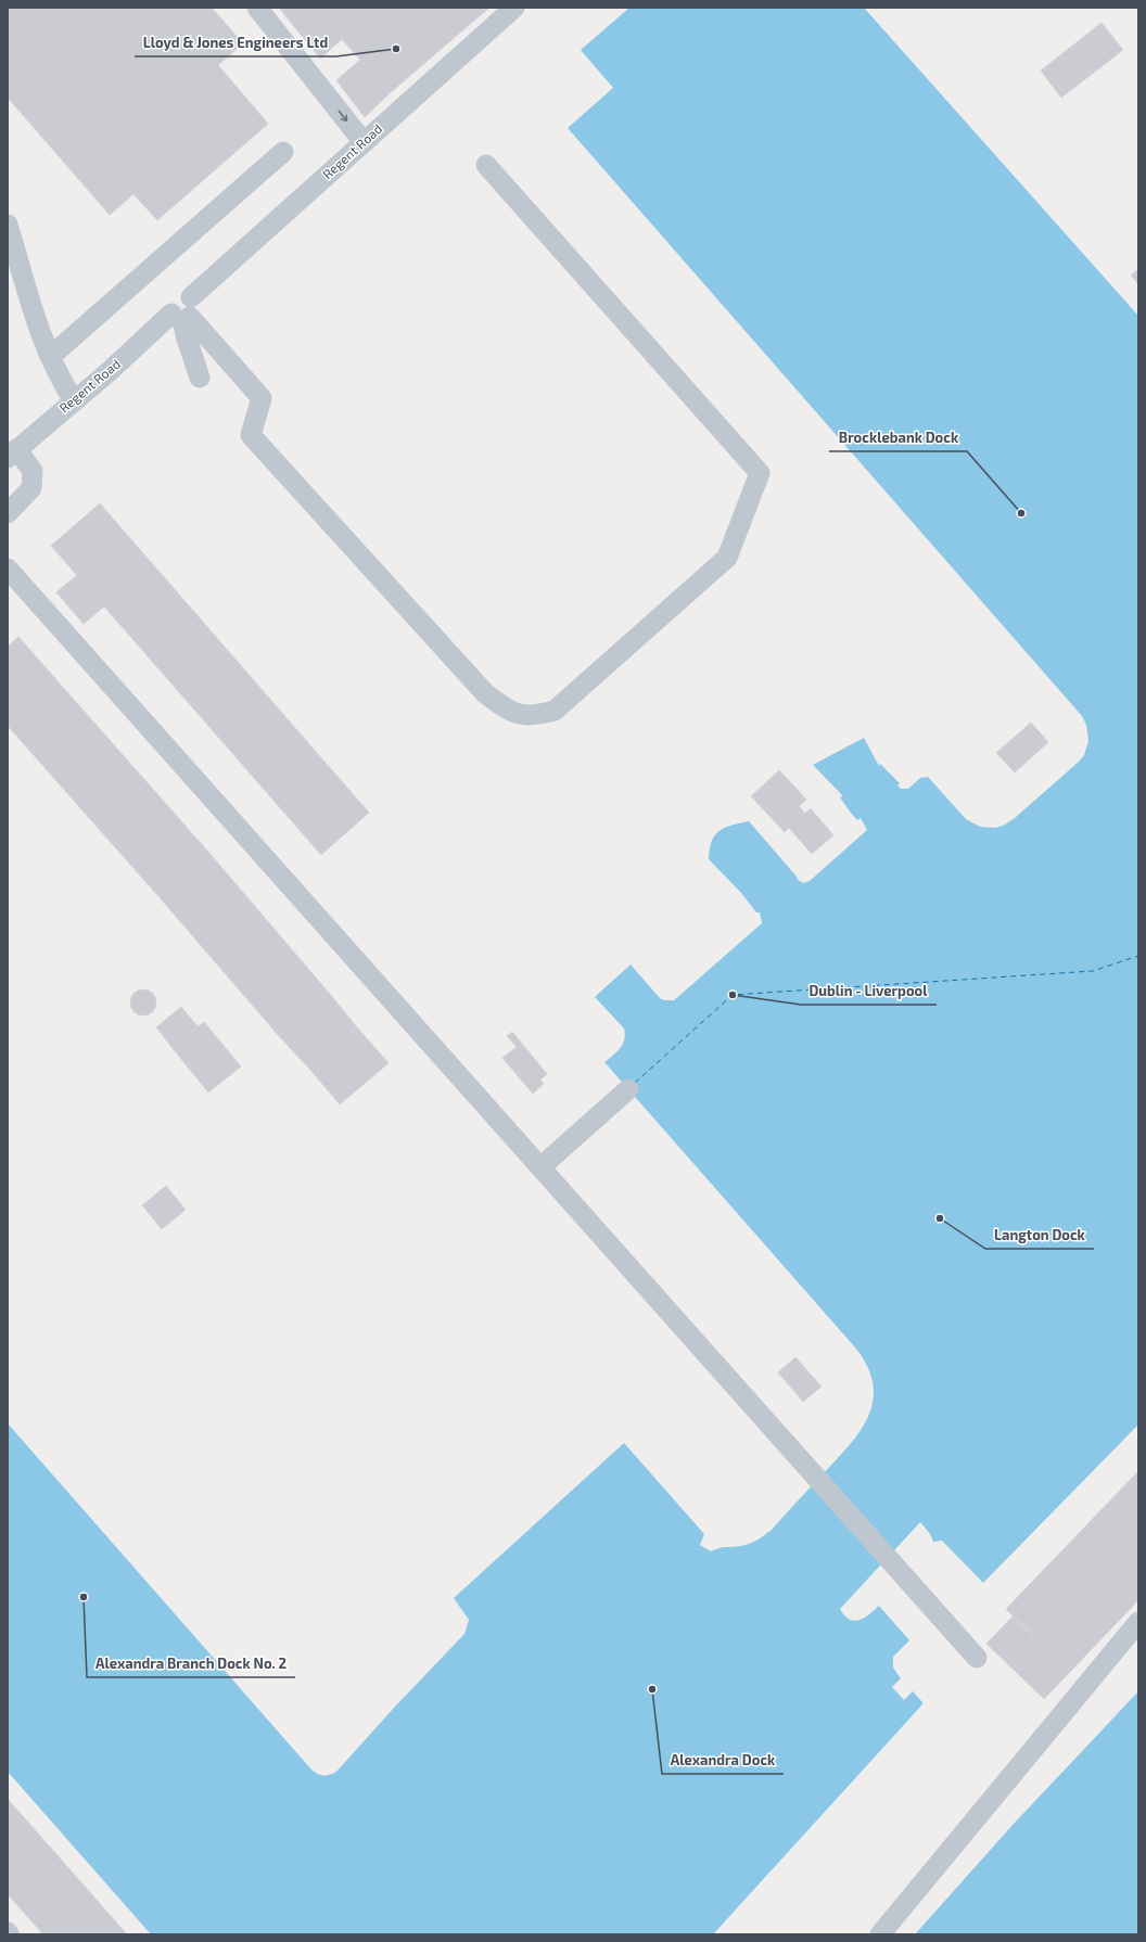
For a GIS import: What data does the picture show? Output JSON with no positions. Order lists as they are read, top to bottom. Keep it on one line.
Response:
{"streets":{"street":["Regent Road"]},"places":["Lloyd & Jones Engineers Ltd","Brocklebank Dock","Dublin - Liverpool","Langton Dock","Alexandra Branch Dock No. 2","Alexandra Dock"]}
